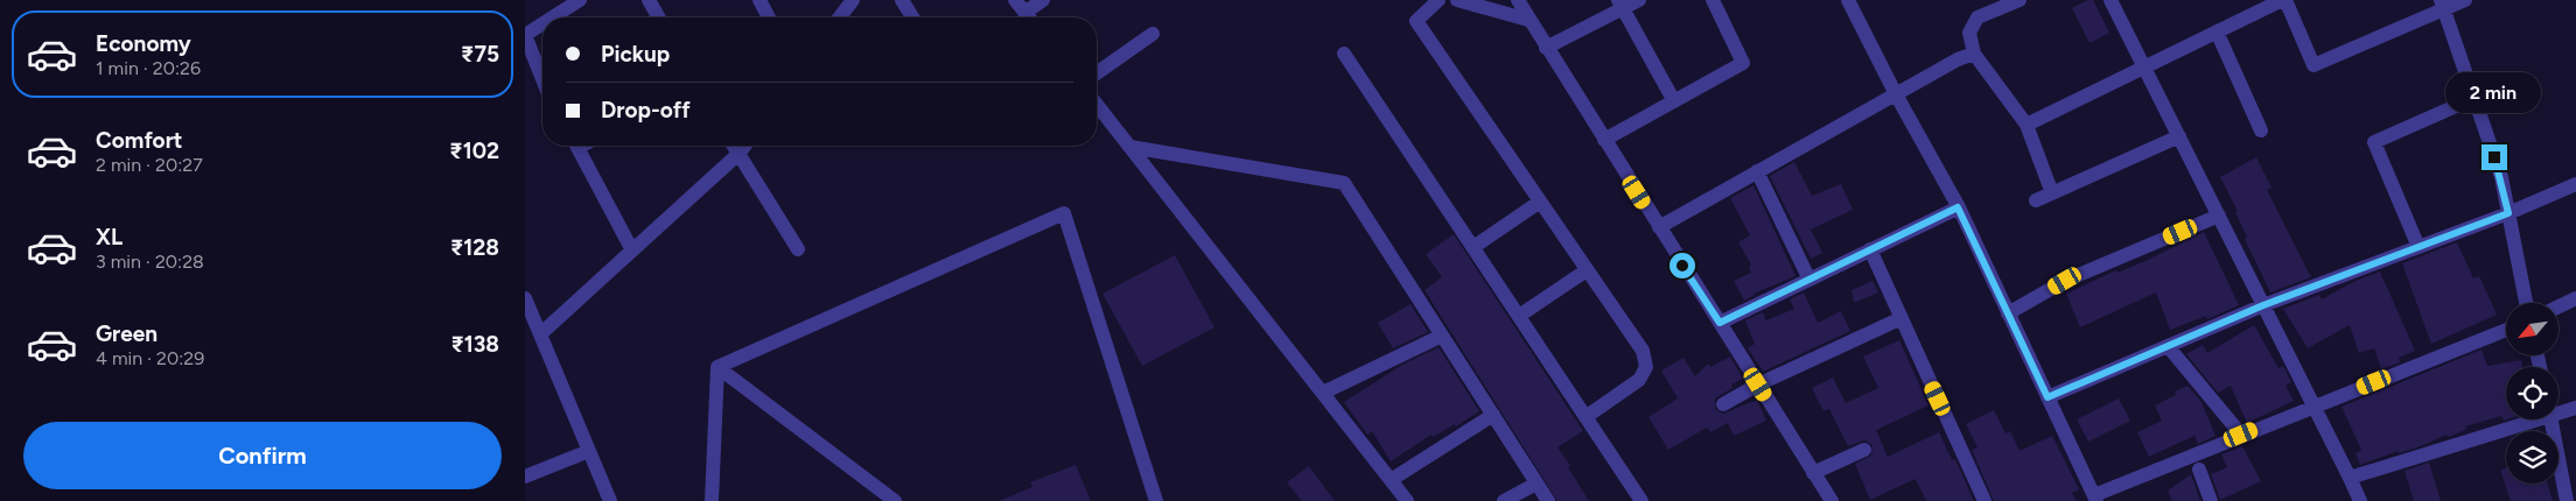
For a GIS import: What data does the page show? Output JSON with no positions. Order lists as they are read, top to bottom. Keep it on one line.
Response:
{"north":"bottom left","page":{"list":[{"name":"Economy","note":"1 min · 20:26","value":"₹75"},{"name":"Comfort","note":"2 min · 20:27","value":"₹102"},{"name":"XL","note":"3 min · 20:28","value":"₹128"},{"name":"Green","note":"4 min · 20:29","value":"₹138"}],"banner":["Pickup","Drop-off"],"bubble":"2 min","buttons":"Confirm"}}
